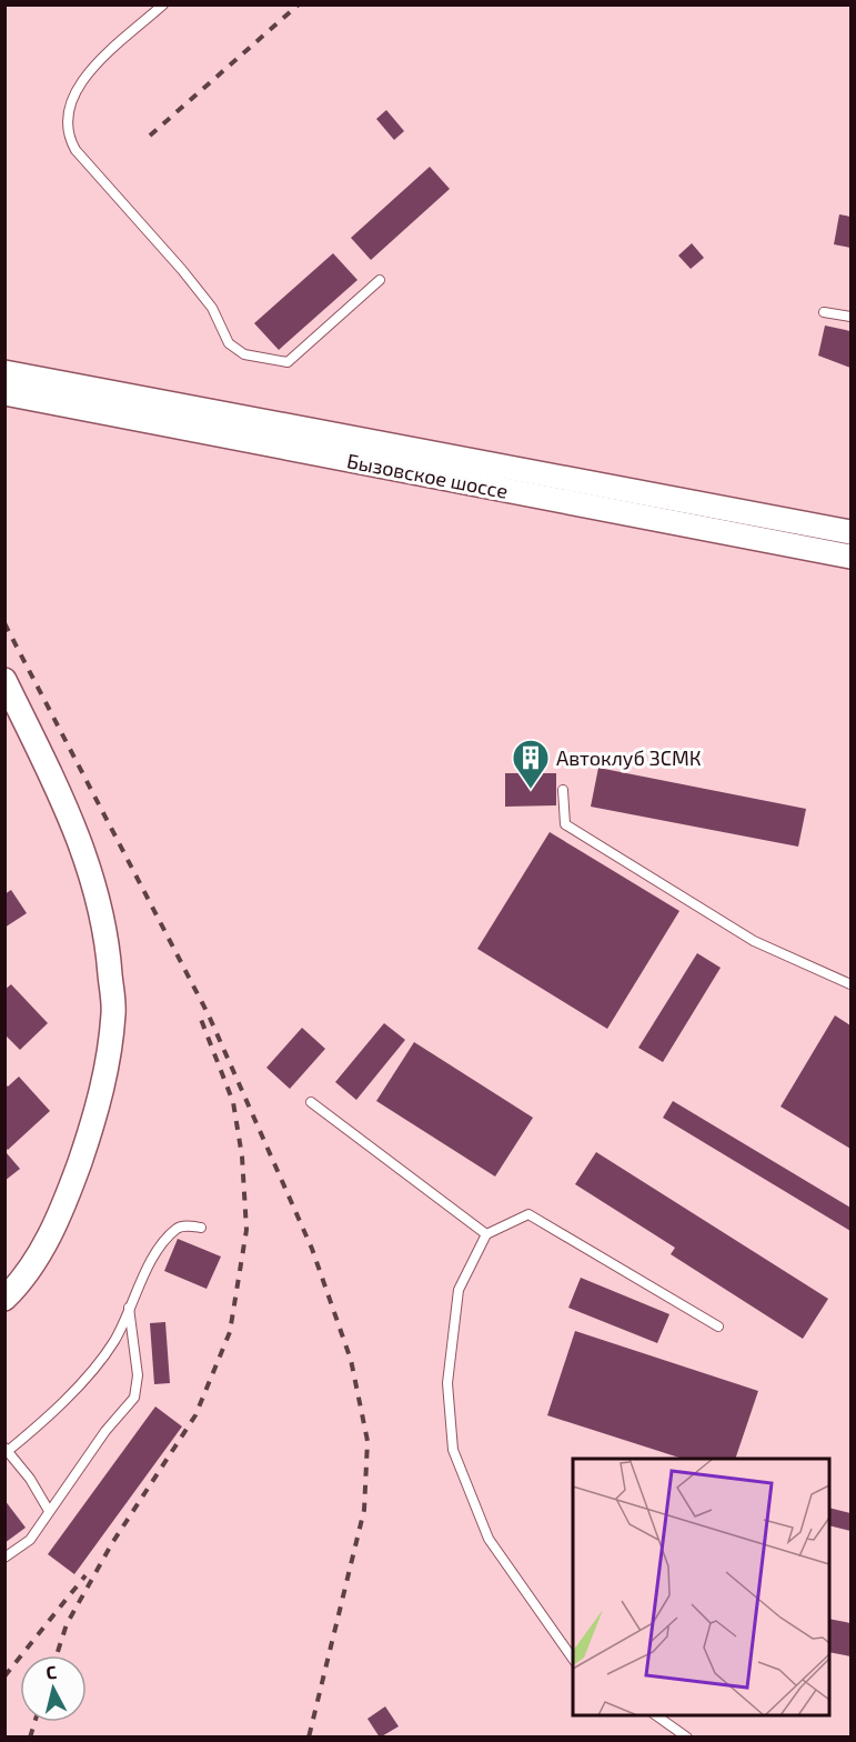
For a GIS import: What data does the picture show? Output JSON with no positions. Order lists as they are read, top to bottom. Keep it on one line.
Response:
{"streets":{"main road":["Бызовское шоссе"]},"places":{"building":["Автоклуб ЗСМК"]},"north":"top"}
